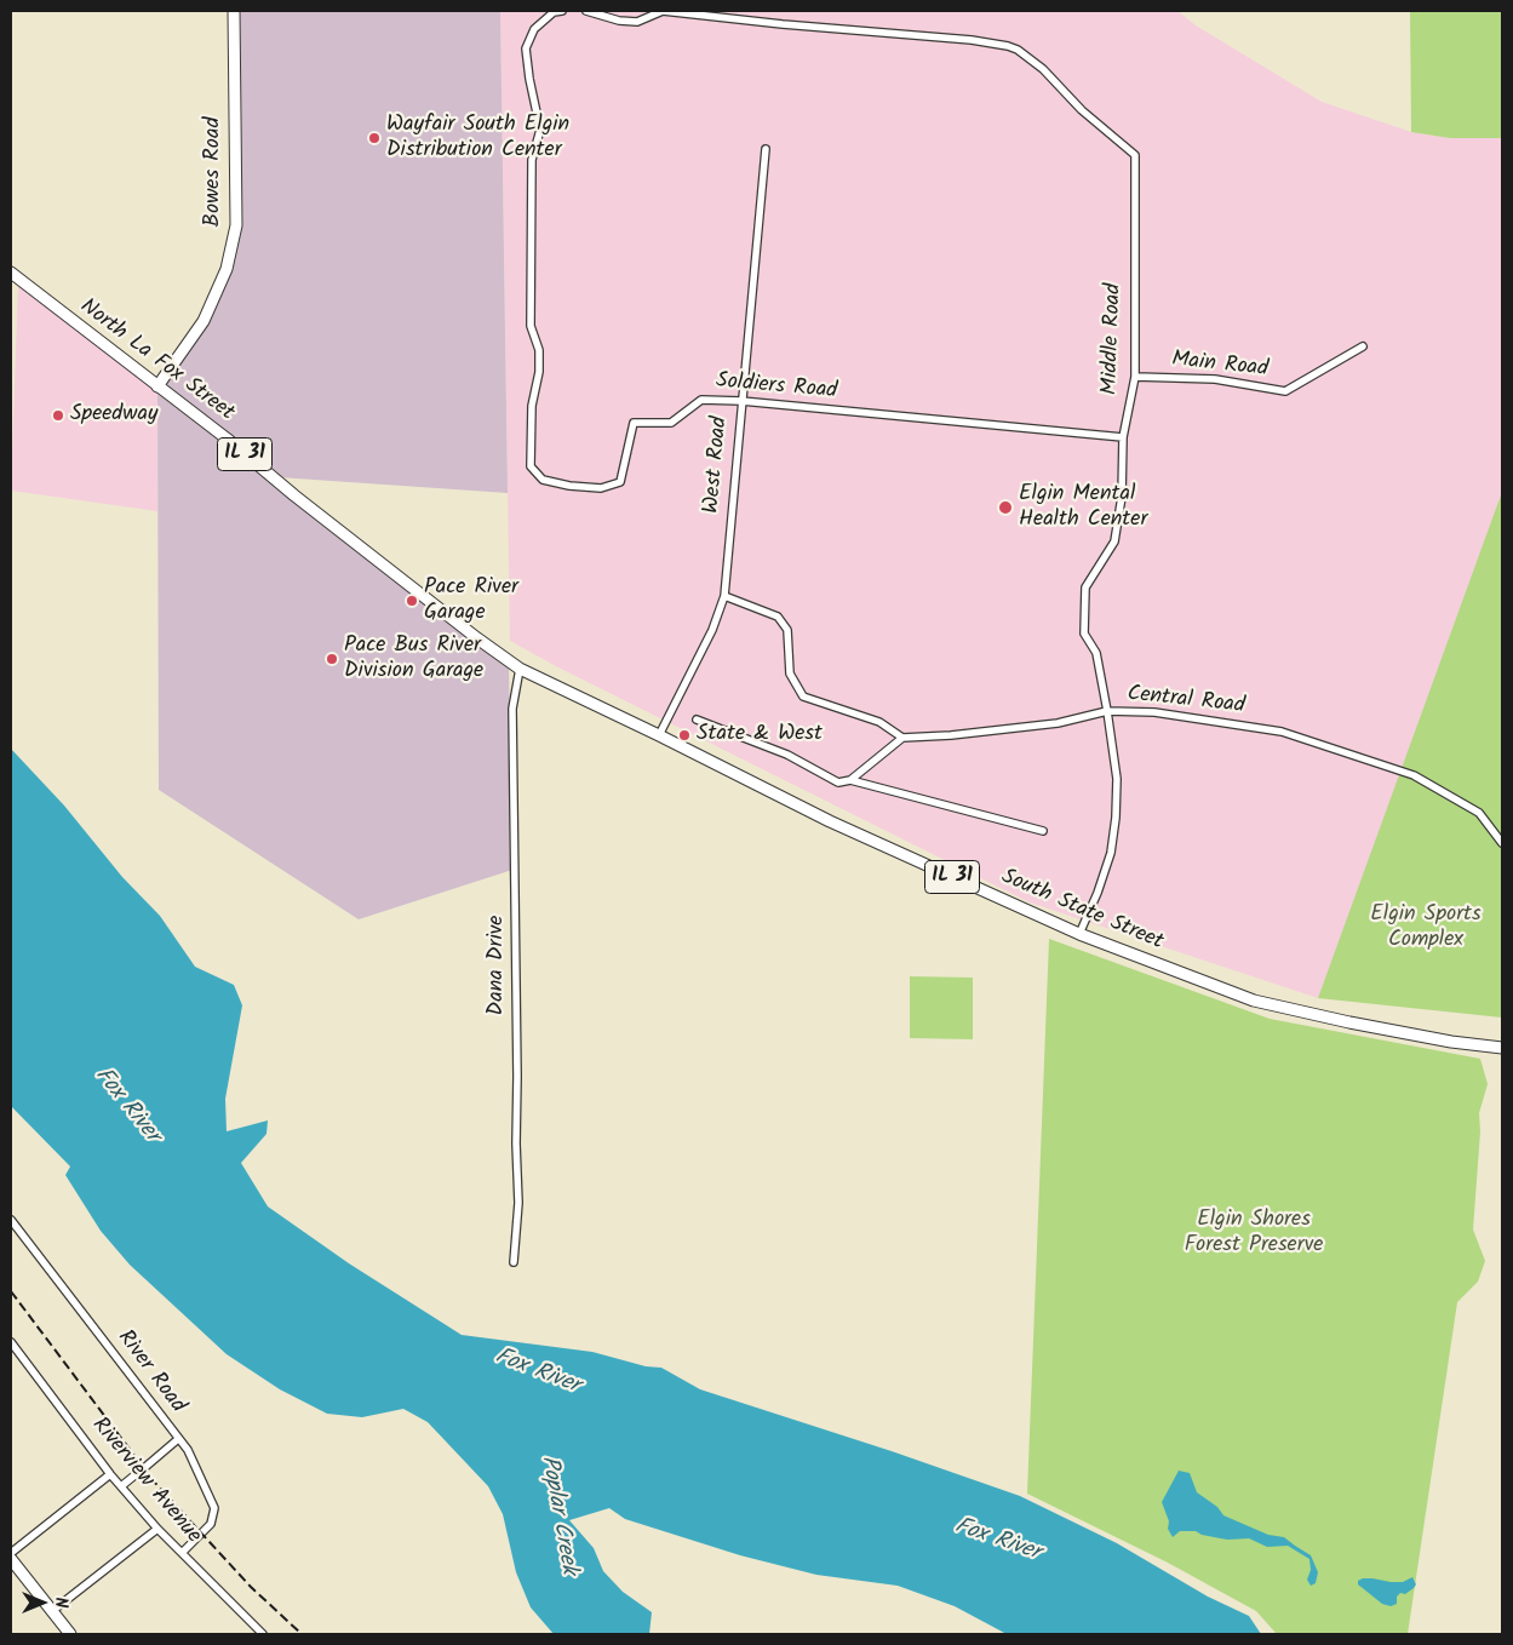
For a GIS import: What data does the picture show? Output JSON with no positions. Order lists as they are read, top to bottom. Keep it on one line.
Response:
{"streets":{"main road":["Bowes Road","North La Fox Street","IL 31","South State Street"],"street":["Middle Road","Main Road","Soldiers Road","West Road","Central Road","Dana Drive","River Road","Riverview Avenue"]},"crossings":[["Bowes Road","North La Fox Street"],["Middle Road","Main Road"],["Middle Road","Soldiers Road"],["Middle Road","Central Road"],["Middle Road","South State Street"],["North La Fox Street","South State Street"],["Soldiers Road","West Road"],["West Road","South State Street"],["South State Street","Dana Drive"],["River Road","Riverview Avenue"]],"water":["Fox River","Poplar Creek"],"parks":["Elgin Sports Complex","Elgin Shores Forest Preserve"],"places":["Wayfair South Elgin Distribution Center","Speedway","Elgin Mental Health Center","Pace River Garage","Pace Bus River Division Garage","State & West"],"north":"right"}
